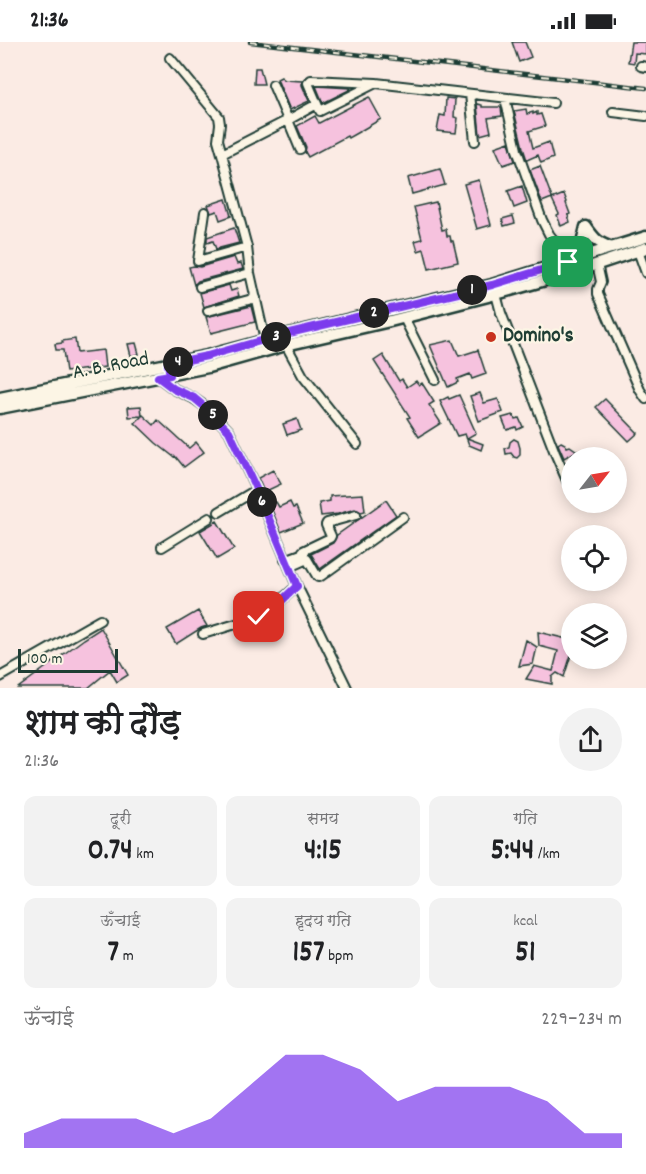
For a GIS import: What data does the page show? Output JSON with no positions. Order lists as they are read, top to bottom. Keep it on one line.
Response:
{"streets":{"main road":["A. B. Road"]},"places":["Domino's"],"scale_bar":"100 m","north":"top right","page":{"status":"21:36","pins":["1","2","3","4","5","6"],"scale":"100 m","heading":["शाम की दौड़","21:36"],"stats":[["दूरी","0.74 km"],["समय","4:15"],["गति","5:44 /km"],["ऊँचाई","7 m"],["हृदय गति","157 bpm"],["kcal","51"]],"chart":["ऊँचाई","229–234 m"]}}
